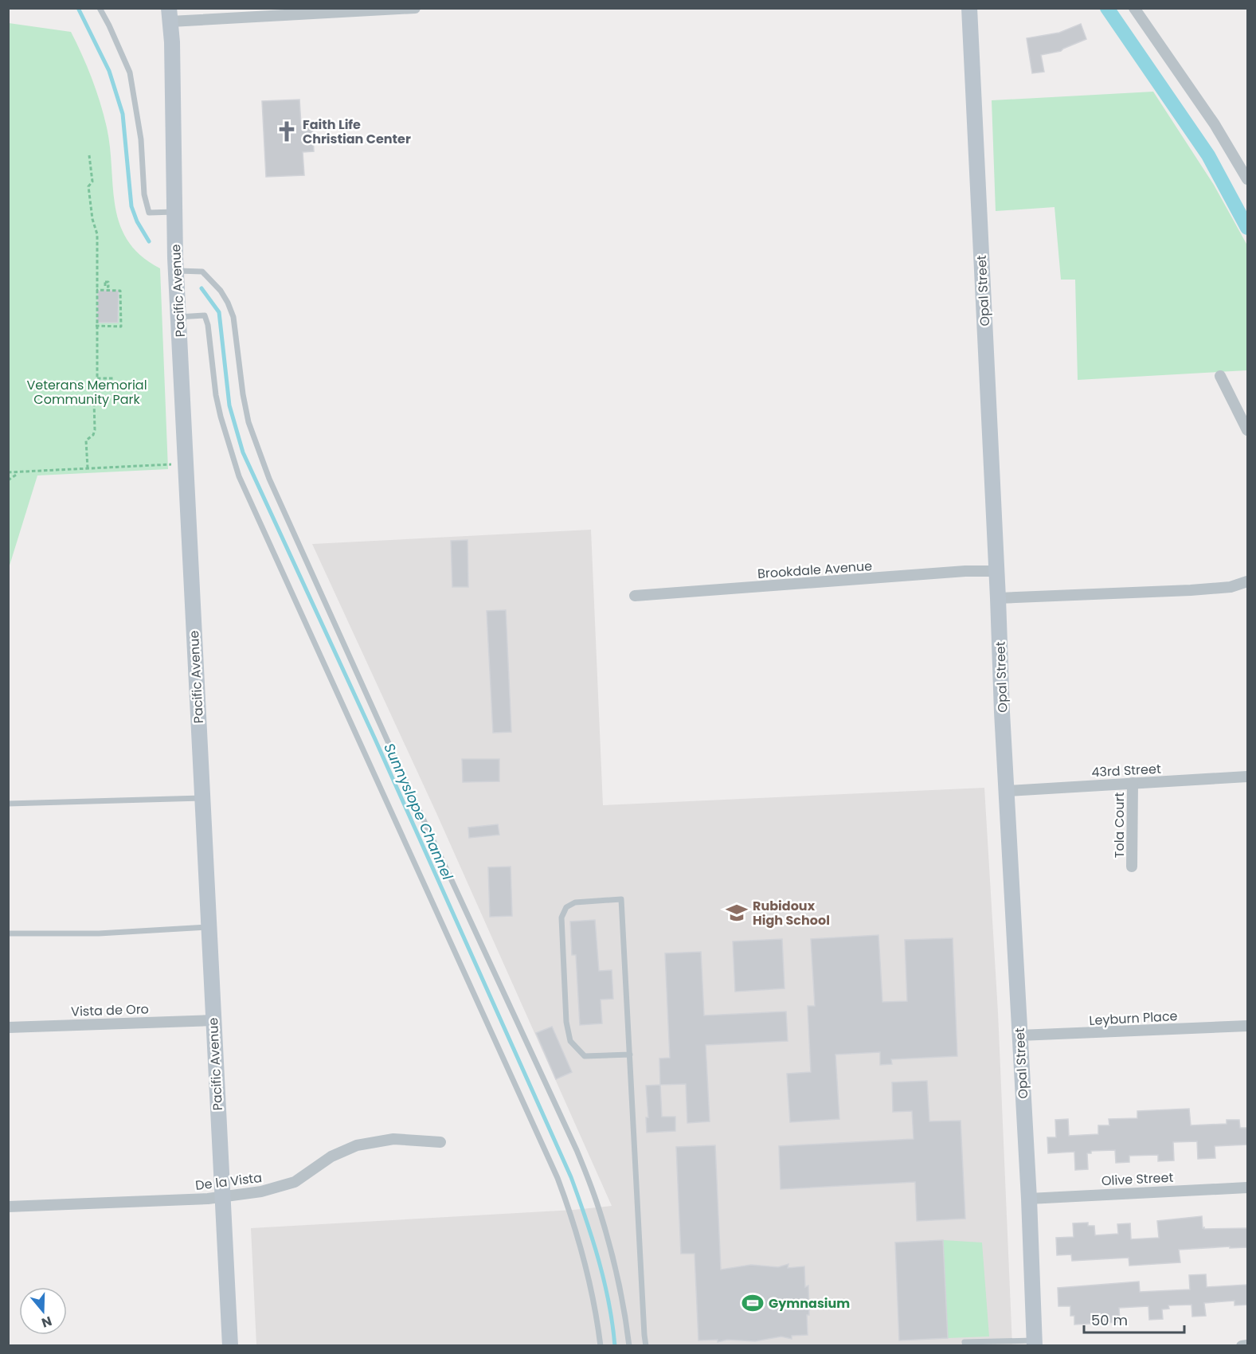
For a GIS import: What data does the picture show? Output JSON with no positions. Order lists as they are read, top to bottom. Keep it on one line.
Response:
{"streets":{"street":["Pacific Avenue","Opal Street","Brookdale Avenue","43rd Street","Tola Court","Vista de Oro","Leyburn Place","Olive Street","De la Vista"]},"crossings":[["Pacific Avenue","Vista de Oro"],["Pacific Avenue","De la Vista"],["Opal Street","Brookdale Avenue"],["Opal Street","43rd Street"],["Opal Street","Leyburn Place"],["Opal Street","Olive Street"],["43rd Street","Tola Court"]],"water":["Sunnyslope Channel"],"parks":["Veterans Memorial Community Park"],"places":{"church":["Faith Life Christian Center"],"school or university":["Rubidoux High School"],"sports":["Gymnasium"]},"scale_bar":"50 m","north":"bottom"}
